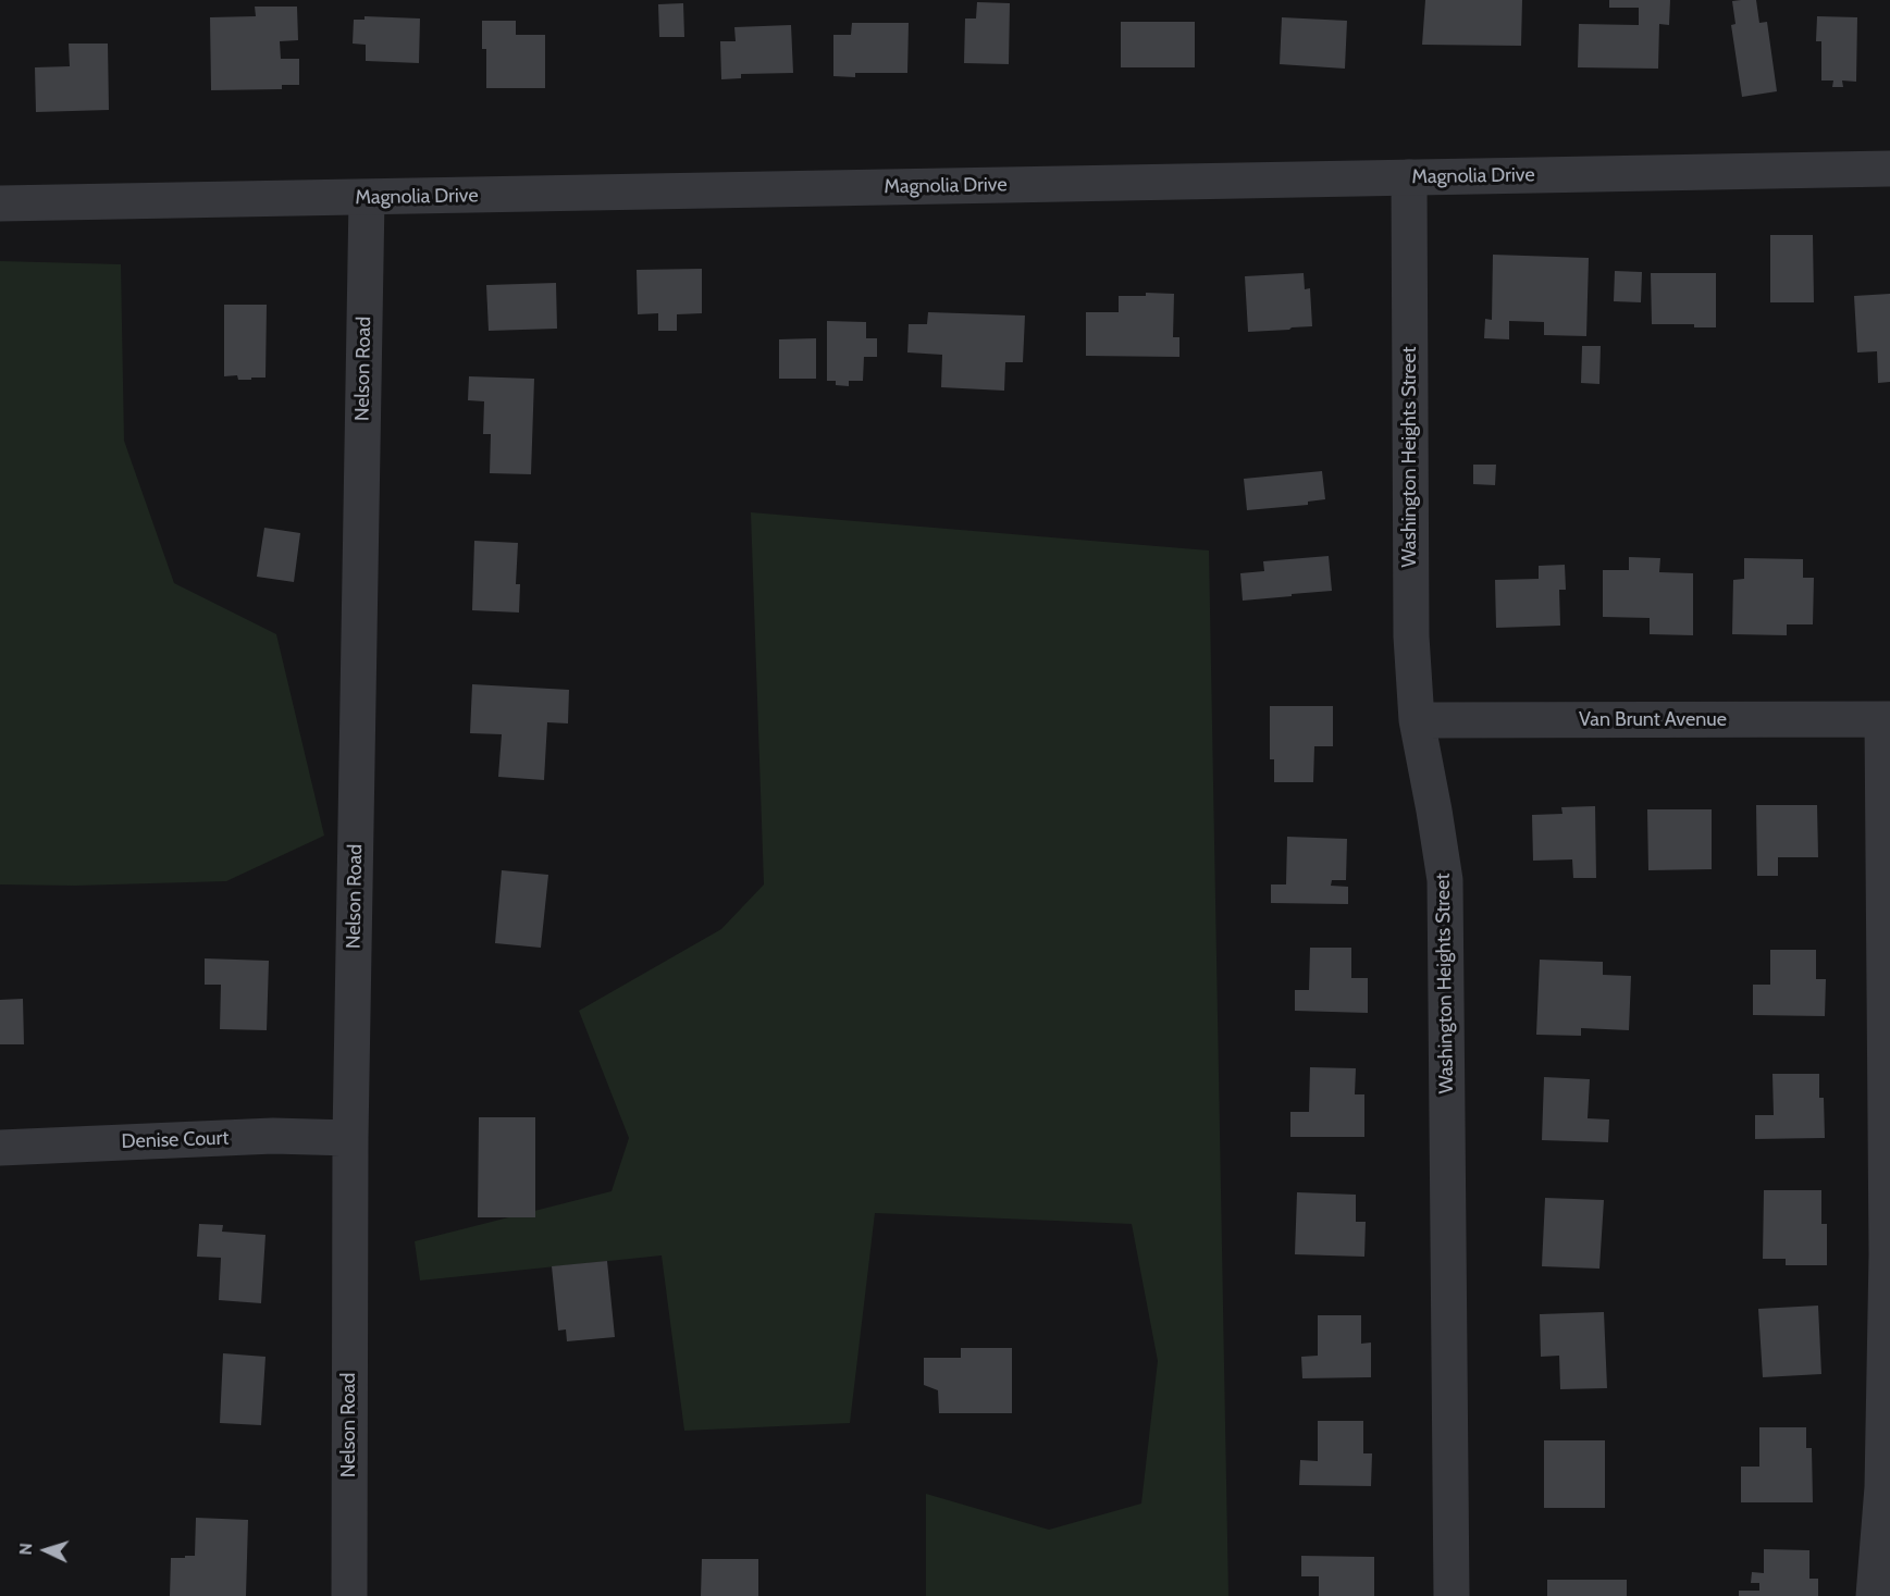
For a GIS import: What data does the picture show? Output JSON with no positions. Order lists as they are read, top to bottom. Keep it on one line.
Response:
{"streets":{"street":["Magnolia Drive","Nelson Road","Washington Heights Street","Van Brunt Avenue","Denise Court"]},"crossings":[["Magnolia Drive","Nelson Road"],["Magnolia Drive","Washington Heights Street"],["Nelson Road","Denise Court"],["Washington Heights Street","Van Brunt Avenue"]],"north":"left"}
